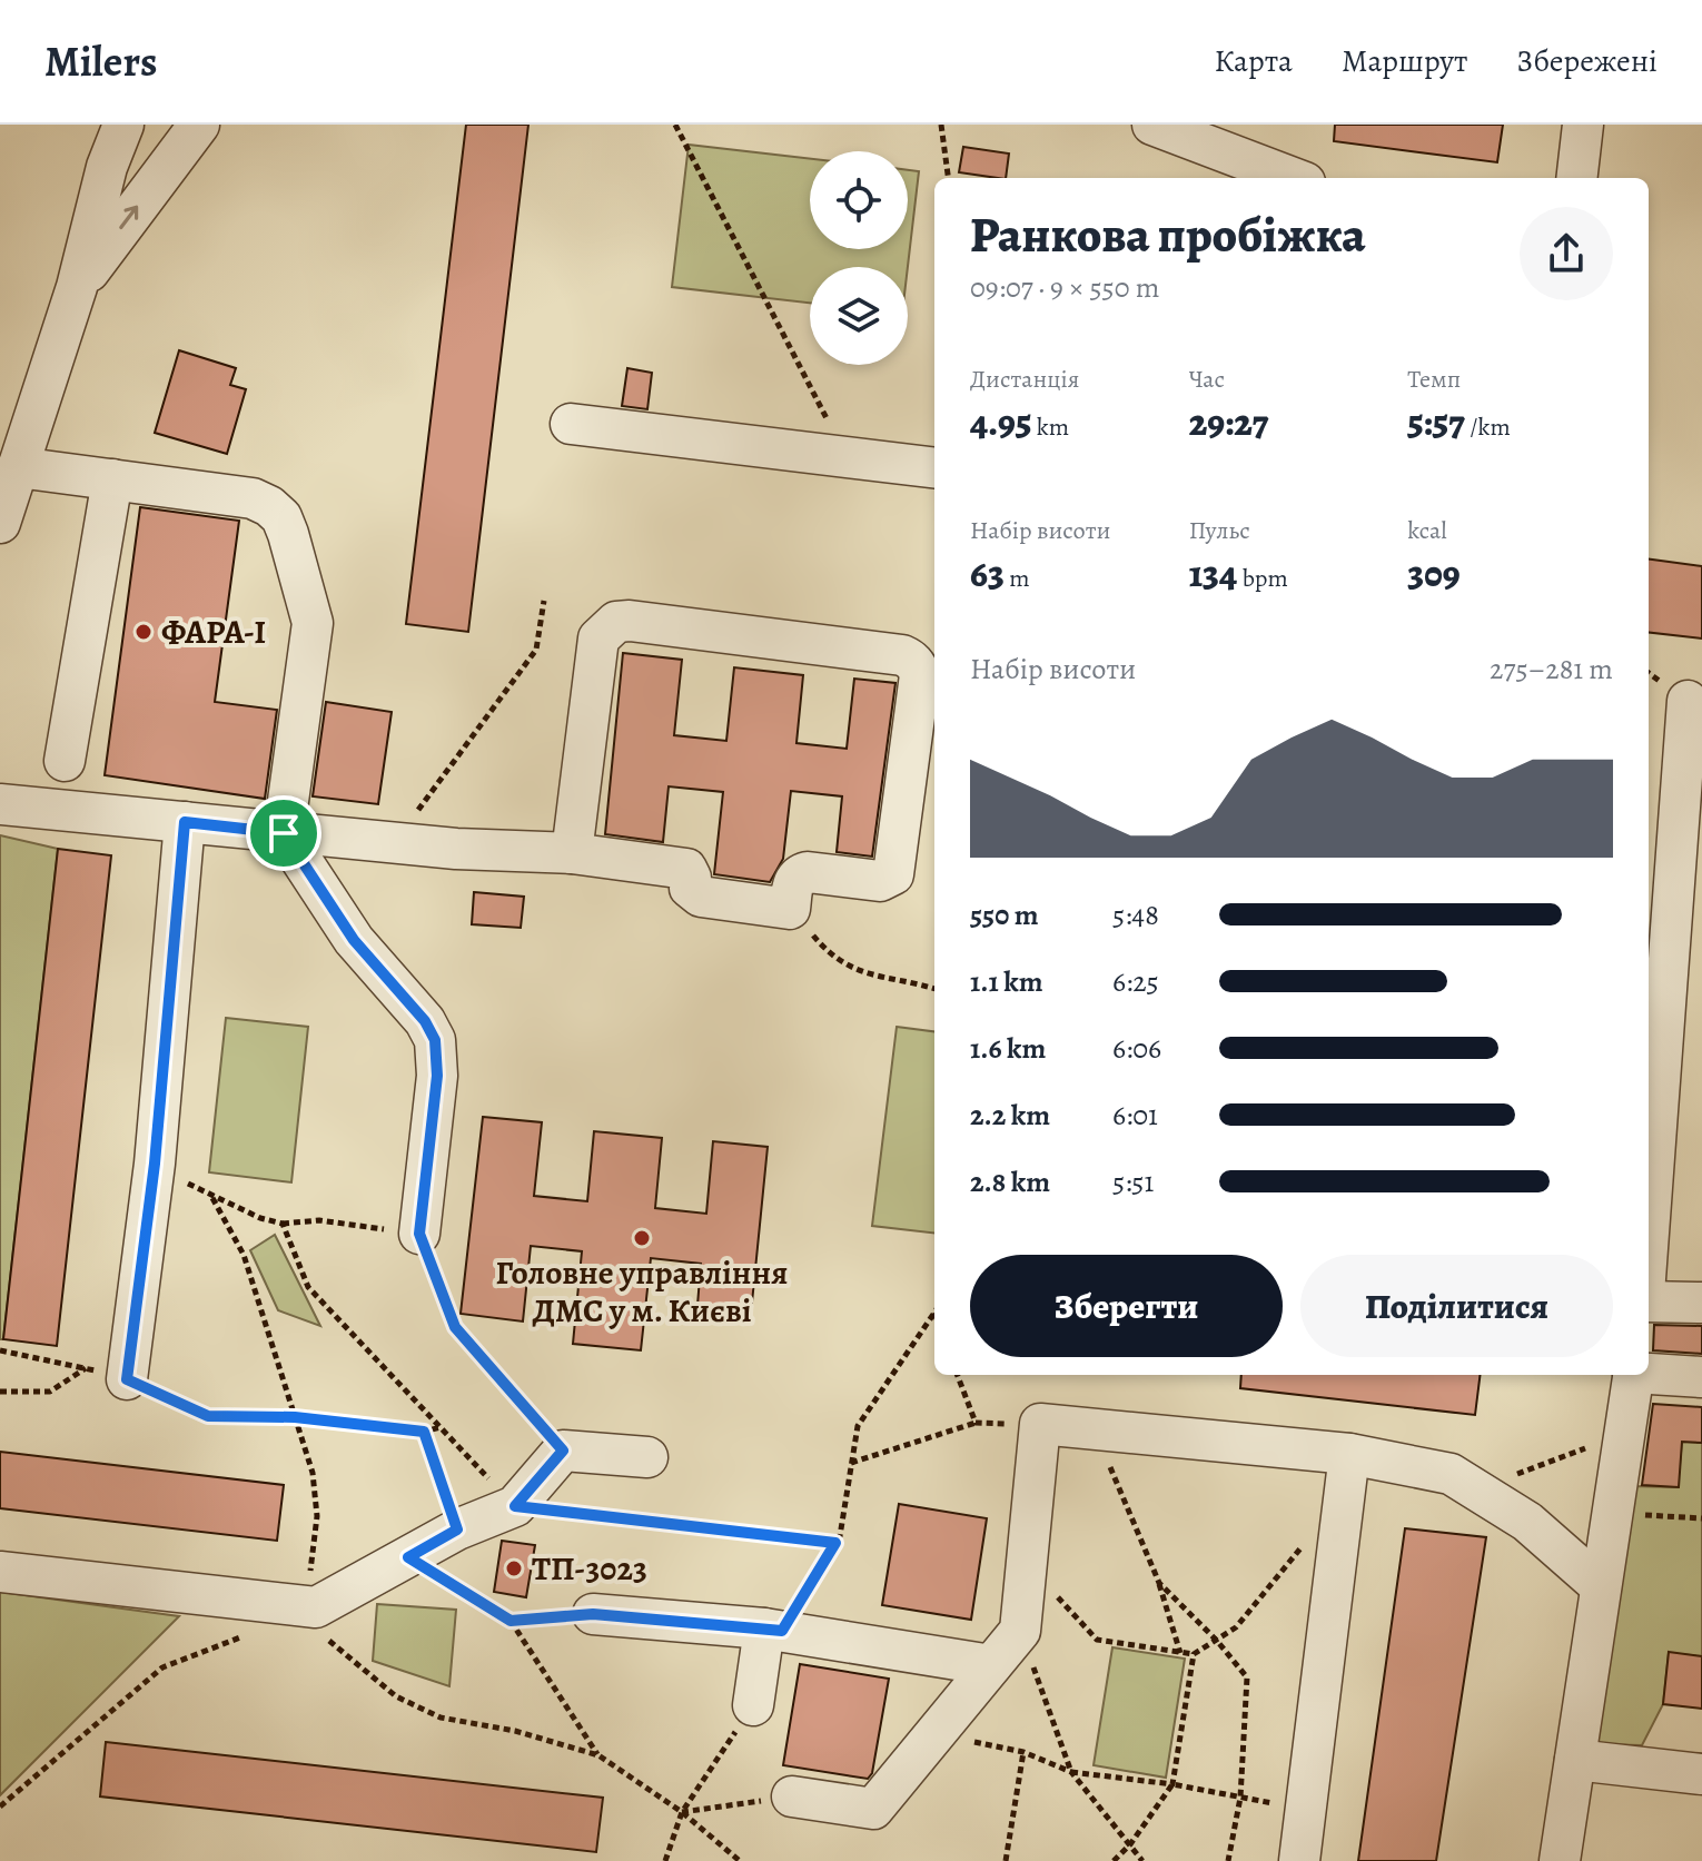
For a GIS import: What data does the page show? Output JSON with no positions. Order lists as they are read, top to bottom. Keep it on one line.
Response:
{"places":["ФАРА-І","Головне управління ДМС у м. Києві","ТП-3023"],"page":{"header":"Milers","nav":["Карта","Маршрут","Збережені"],"heading":["Ранкова пробіжка","09:07 · 9 × 550 m"],"stats":[["Дистанція","4.95 km"],["Час","29:27"],["Темп","5:57 /km"],["Набір висоти","63 m"],["Пульс","134 bpm"],["kcal","309"]],"chart":["Набір висоти","275–281 m"],"list":[{"name":"550 m","note":"5:48"},{"name":"1.1 km","note":"6:25"},{"name":"1.6 km","note":"6:06"},{"name":"2.2 km","note":"6:01"},{"name":"2.8 km","note":"5:51"}],"buttons":["Зберегти","Поділитися"]}}
